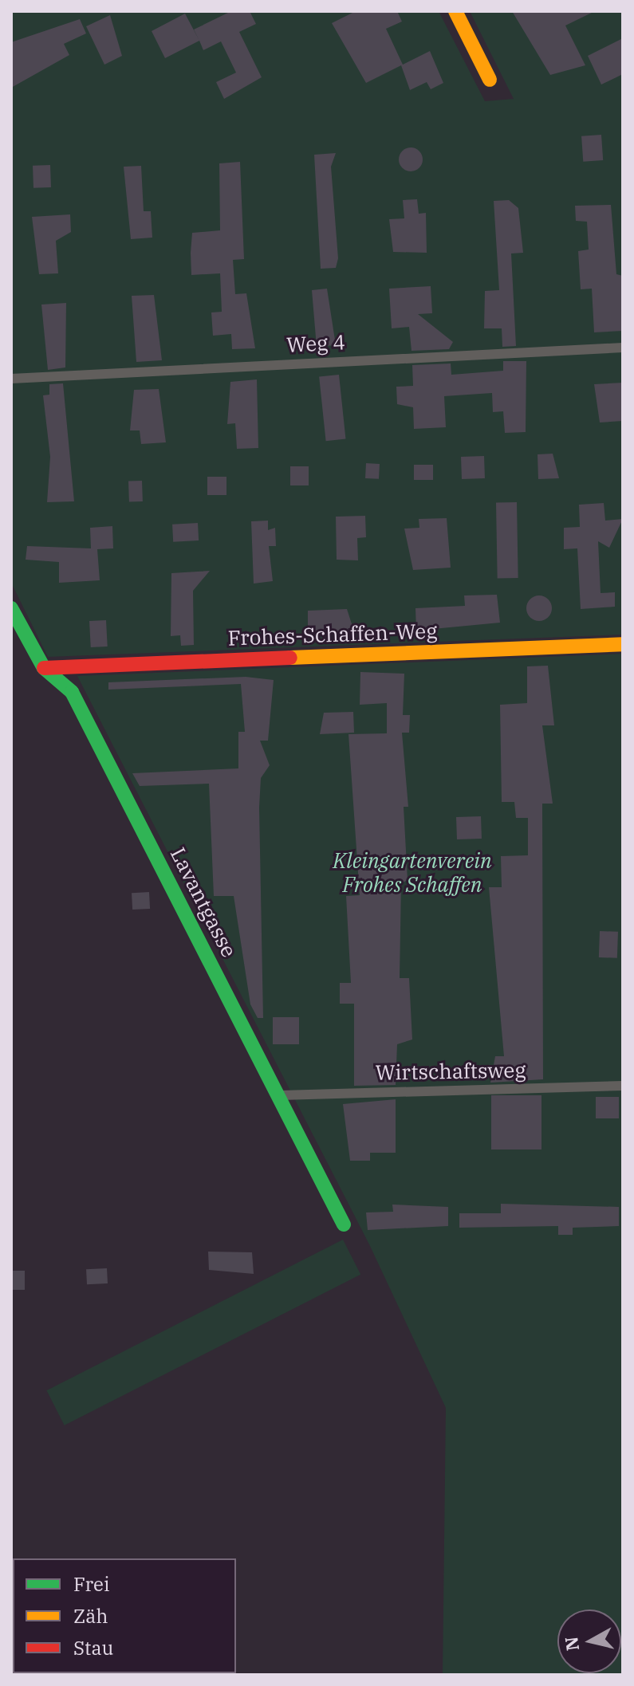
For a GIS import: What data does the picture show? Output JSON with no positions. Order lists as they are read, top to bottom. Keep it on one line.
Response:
{"streets":{"street":["Frohes-Schaffen-Weg","Lavantgasse"],"lane":["Weg 4","Wirtschaftsweg"]},"crossings":[["Frohes-Schaffen-Weg","Lavantgasse"],["Lavantgasse","Wirtschaftsweg"]],"parks":["Kleingartenverein Frohes Schaffen"],"legend":["Frei","Zäh","Stau"],"north":"left"}
